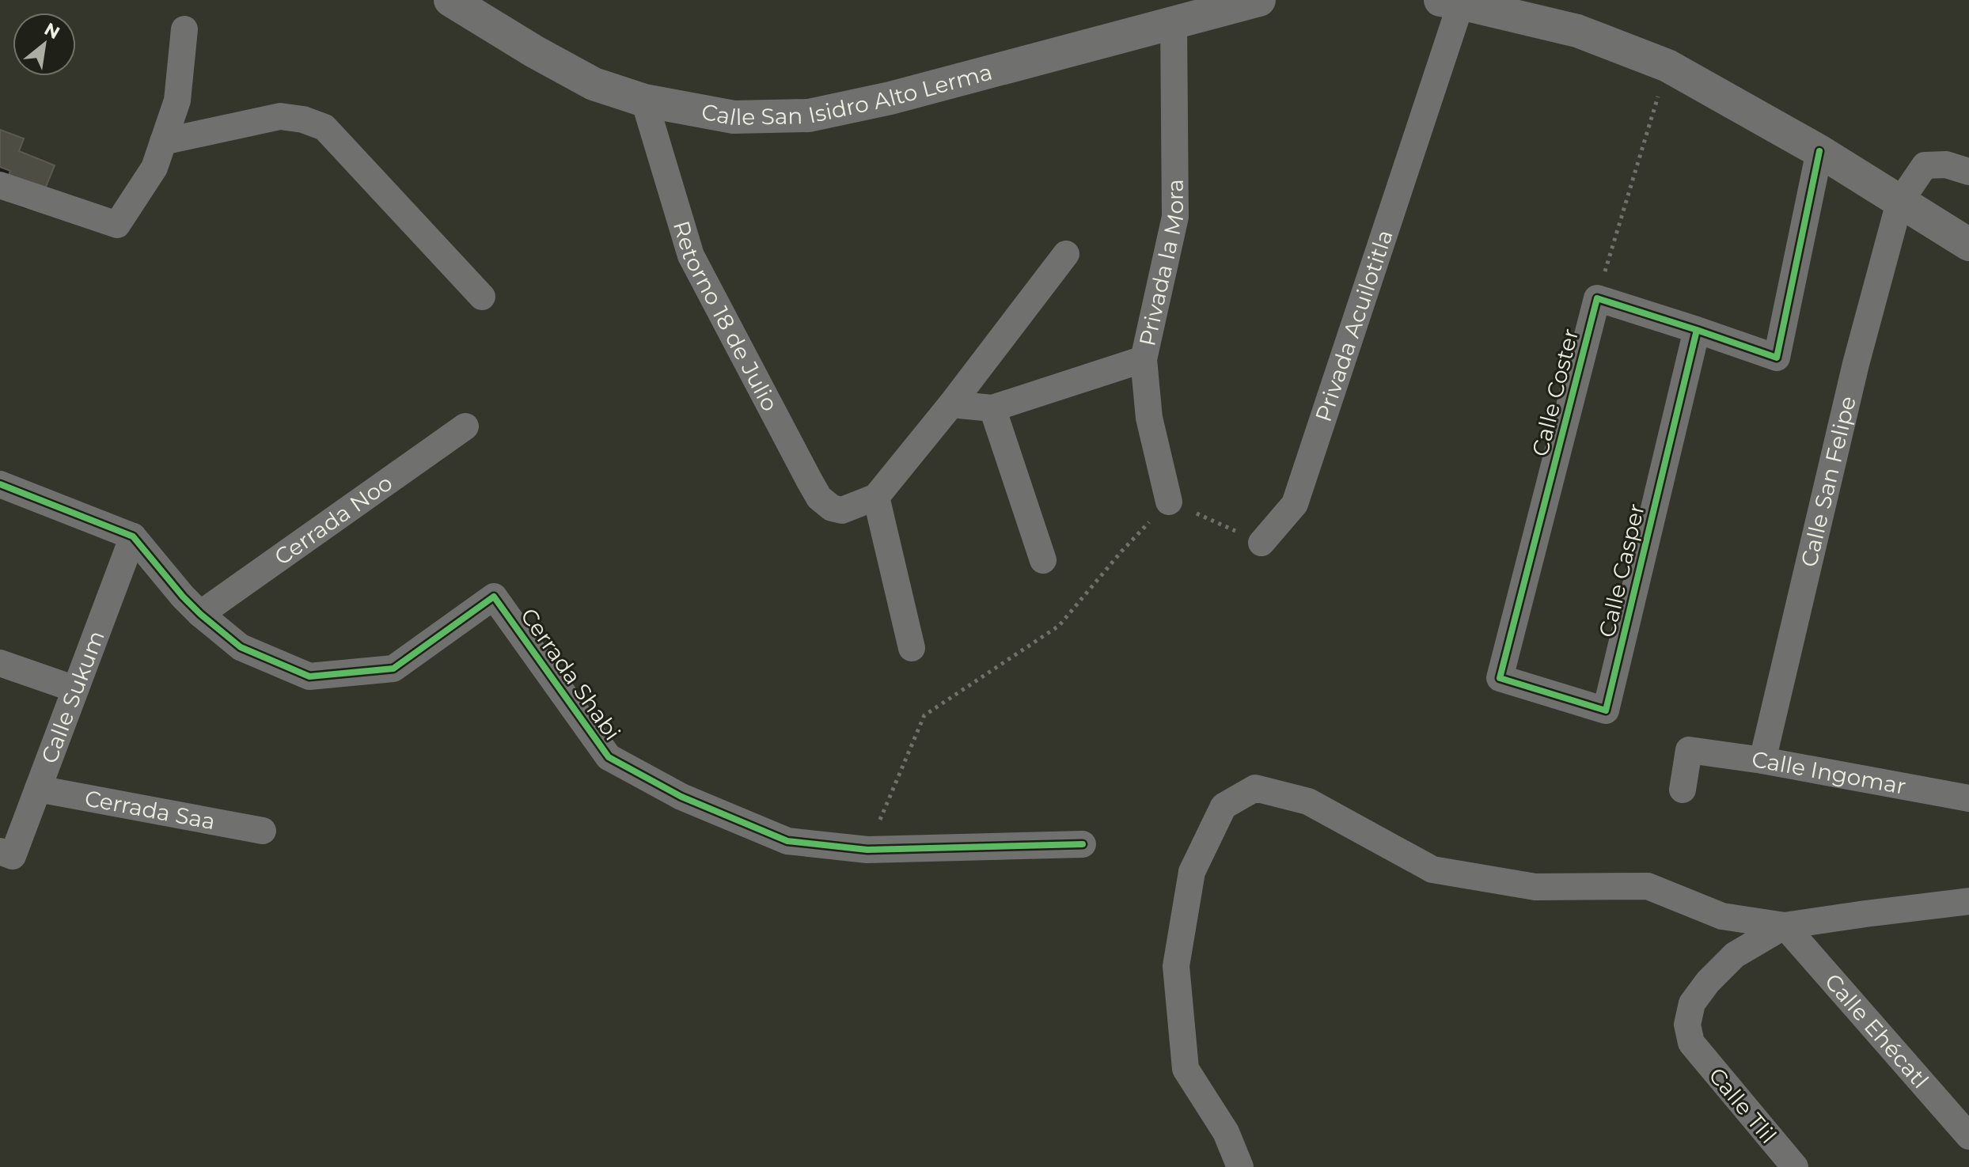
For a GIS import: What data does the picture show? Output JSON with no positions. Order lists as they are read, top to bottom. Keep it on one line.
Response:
{"streets":{"street":["Calle San Isidro Alto Lerma","Privada la Mora","Retorno 18 de Julio","Privada Acuilotitla","Calle Coster","Calle San Felipe","Cerrada Noo","Calle Casper","Cerrada Shabi","Calle Sukum","Calle Ingomar","Cerrada Saa","Calle Ehécatl","Calle Tlil"]},"crossings":[["Calle San Isidro Alto Lerma","Privada la Mora"],["Calle San Isidro Alto Lerma","Retorno 18 de Julio"],["Calle Coster","Calle Casper"],["Calle San Felipe","Calle Ingomar"],["Cerrada Noo","Cerrada Shabi"],["Cerrada Shabi","Calle Sukum"],["Calle Sukum","Cerrada Saa"],["Calle Ehécatl","Calle Tlil"]],"north":"top right"}
